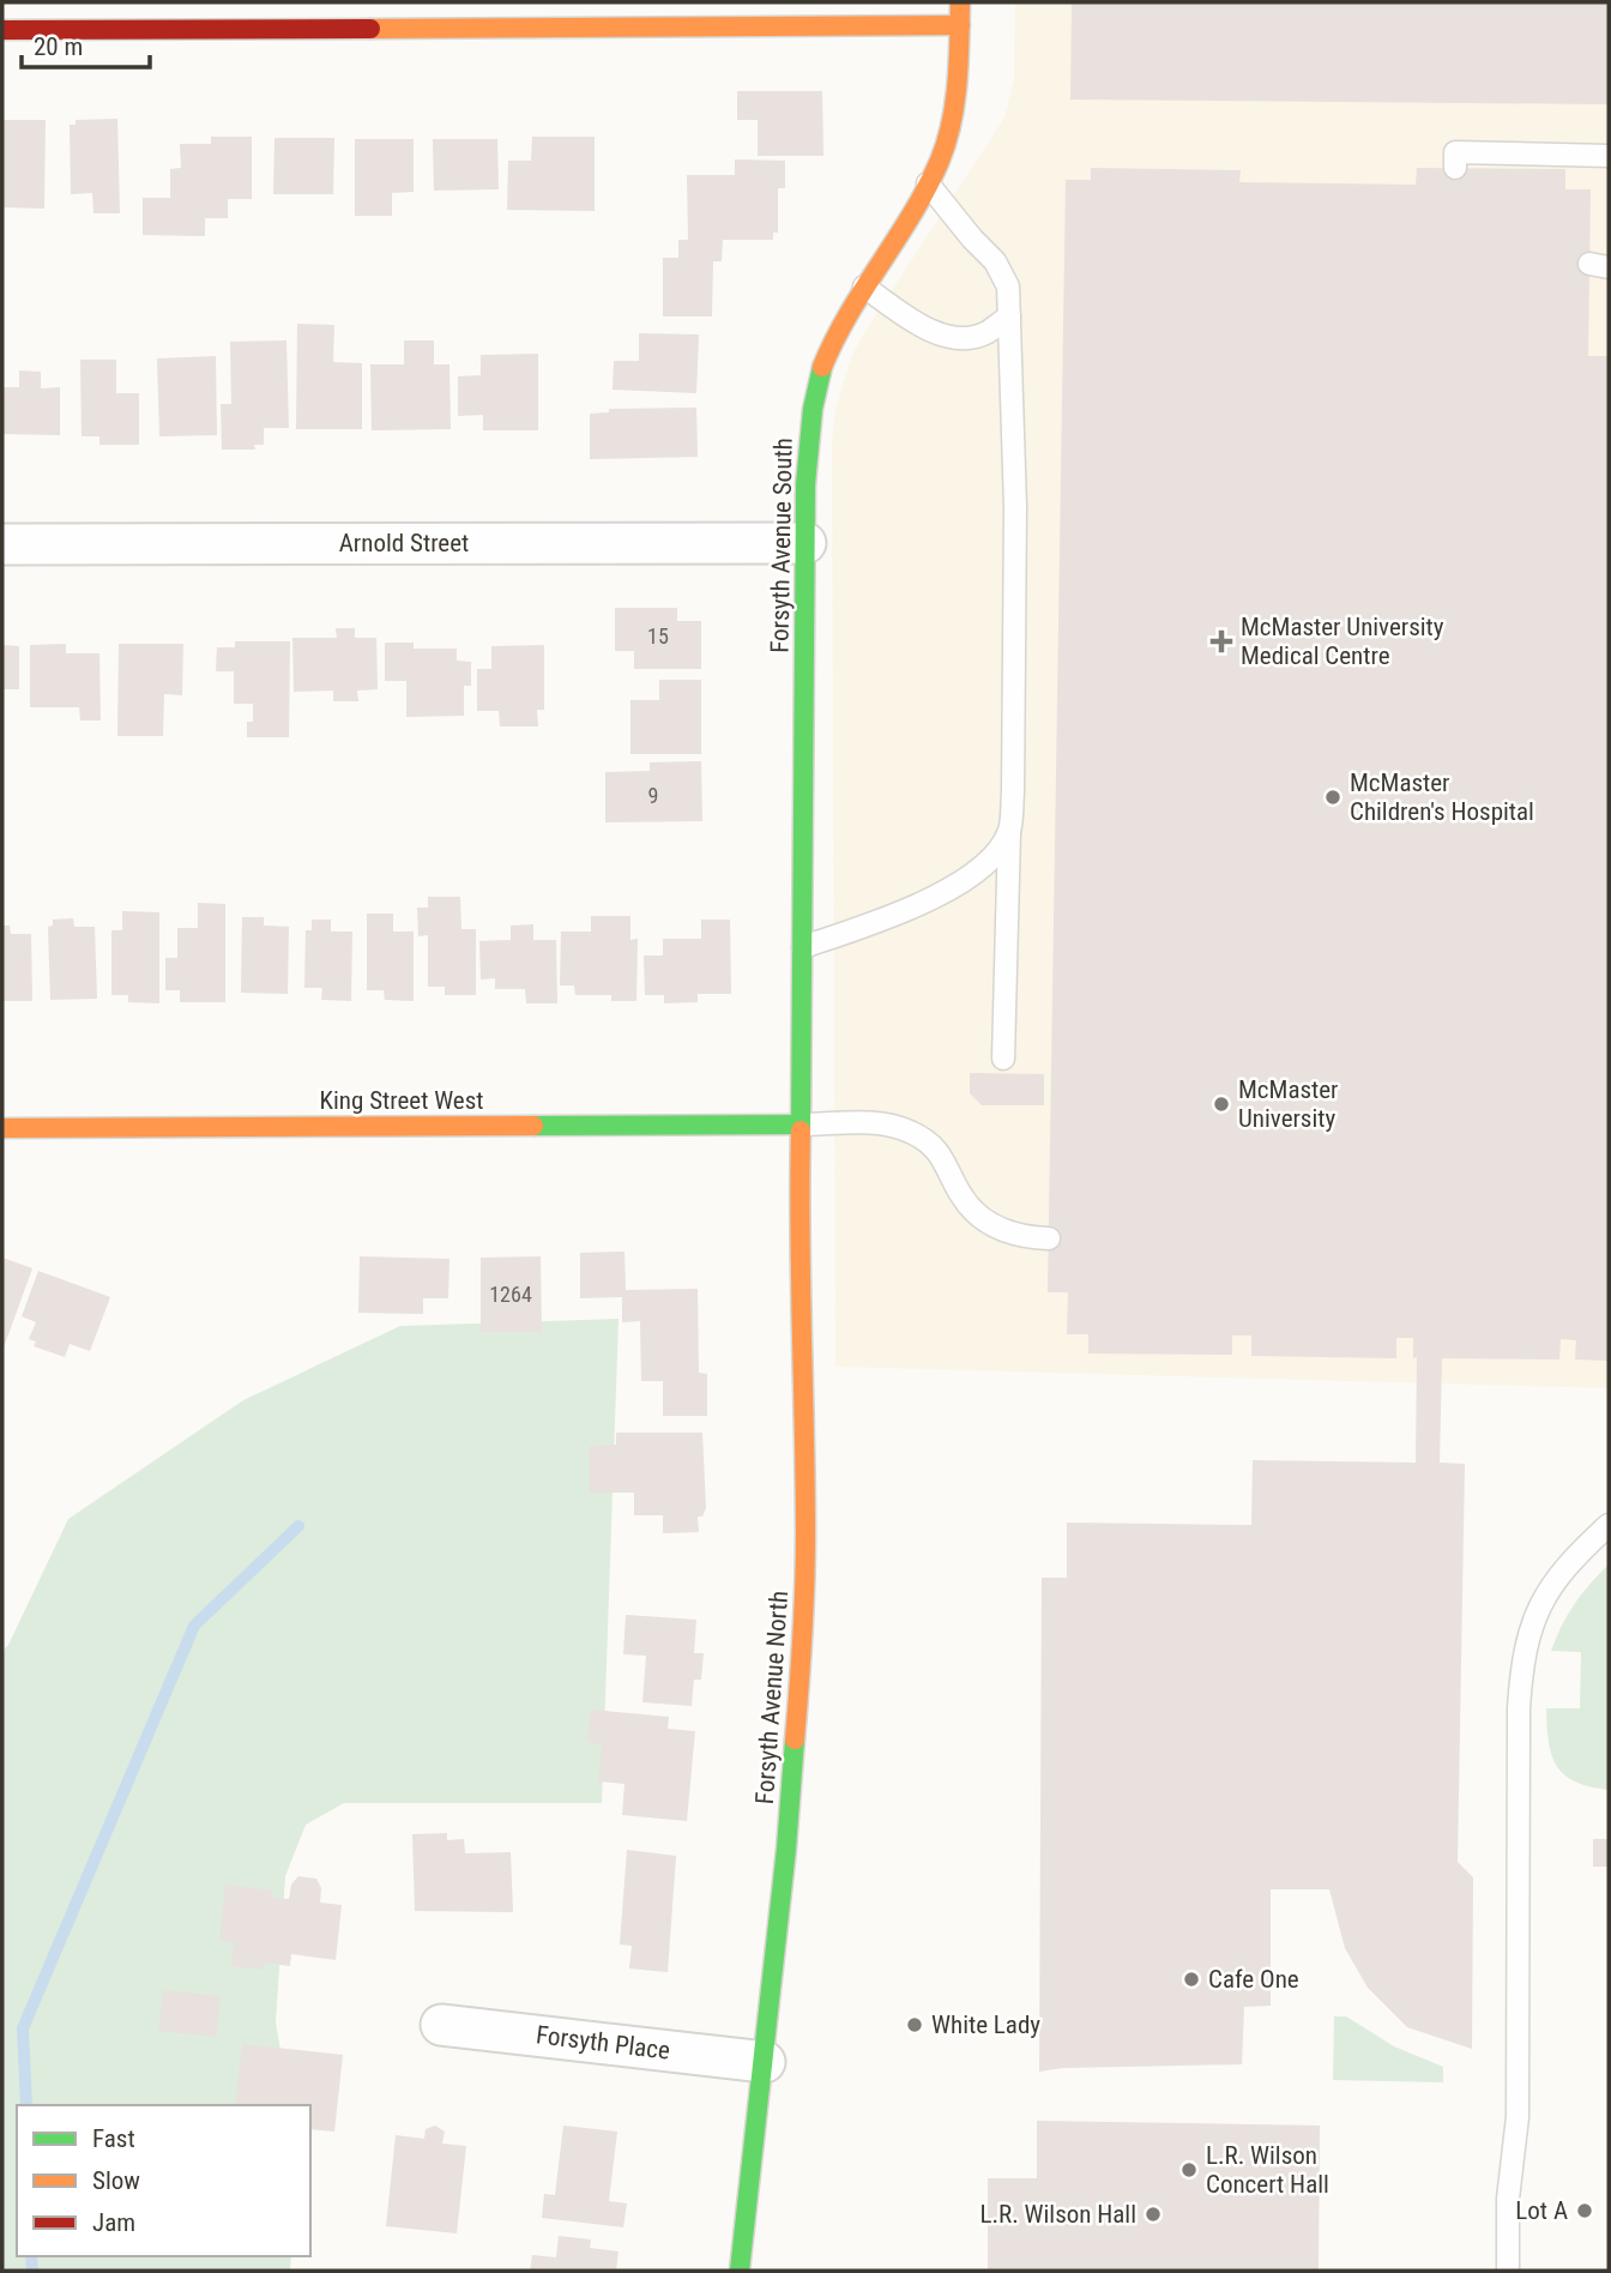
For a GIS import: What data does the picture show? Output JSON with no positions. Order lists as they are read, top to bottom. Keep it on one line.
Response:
{"streets":{"street":["Arnold Street","Forsyth Avenue South","King Street West","Forsyth Avenue North","Forsyth Place"]},"crossings":[["Arnold Street","Forsyth Avenue South"],["Forsyth Avenue South","King Street West"],["Forsyth Avenue South","Forsyth Avenue North"],["King Street West","Forsyth Avenue North"],["Forsyth Avenue North","Forsyth Place"]],"places":{"health":["McMaster University Medical Centre"],"other":["McMaster Children's Hospital","McMaster University","Cafe One","White Lady","L.R. Wilson Concert Hall","Lot A","L.R. Wilson Hall"]},"house_numbers":["15","9","1264"],"legend":["Fast","Slow","Jam"],"scale_bar":"20 m"}
